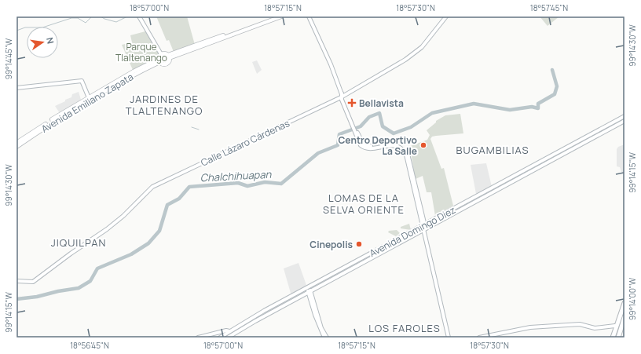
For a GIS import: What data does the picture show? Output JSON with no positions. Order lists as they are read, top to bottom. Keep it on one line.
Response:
{"streets":{"main road":["Avenida Emiliano Zapata","Calle Lázaro Cárdenas","Avenida Domingo Diez"]},"districts":["JARDINES DE TLALTENANGO","BUGAMBILIAS","LOMAS DE LA SELVA ORIENTE","JIQUILPAN","LOS FAROLES"],"water":["Chalchihuapan"],"parks":["Parque Tlaltenango"],"places":{"health":["Bellavista"],"other":["Centro Deportivo La Salle","Cinepolis"]},"north":"right","coordinates":["18°57'00\"N","18°57'15\"N","18°57'30\"N","18°57'45\"N","99°14'30\"W","99°14'45\"W","99°14'15\"W","99°14'00\"W","18°56'45\"N"]}
